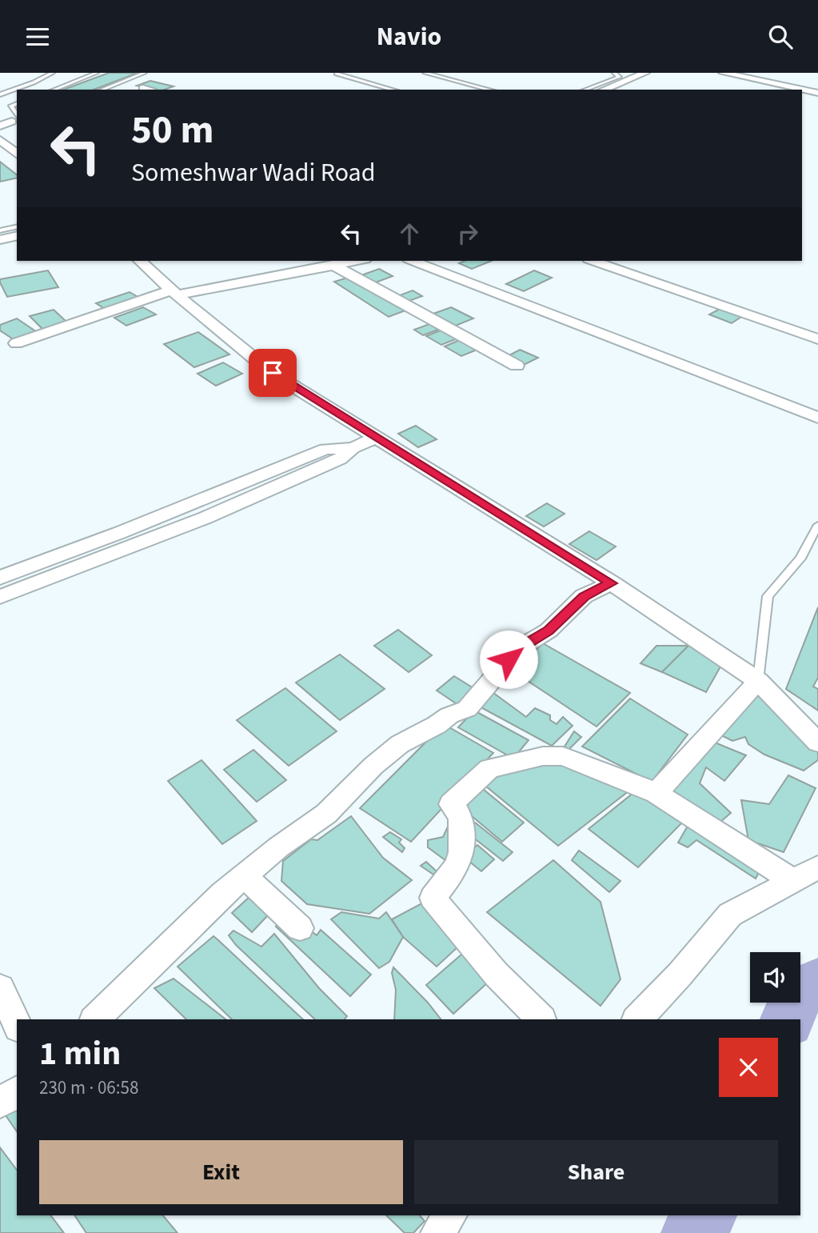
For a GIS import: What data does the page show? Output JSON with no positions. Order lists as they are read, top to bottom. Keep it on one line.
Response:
{"page":{"header":"Navio","turn":["50 m","Someshwar Wadi Road"],"heading":["1 min","230 m · 06:58"],"buttons":["Exit","Share"]}}
